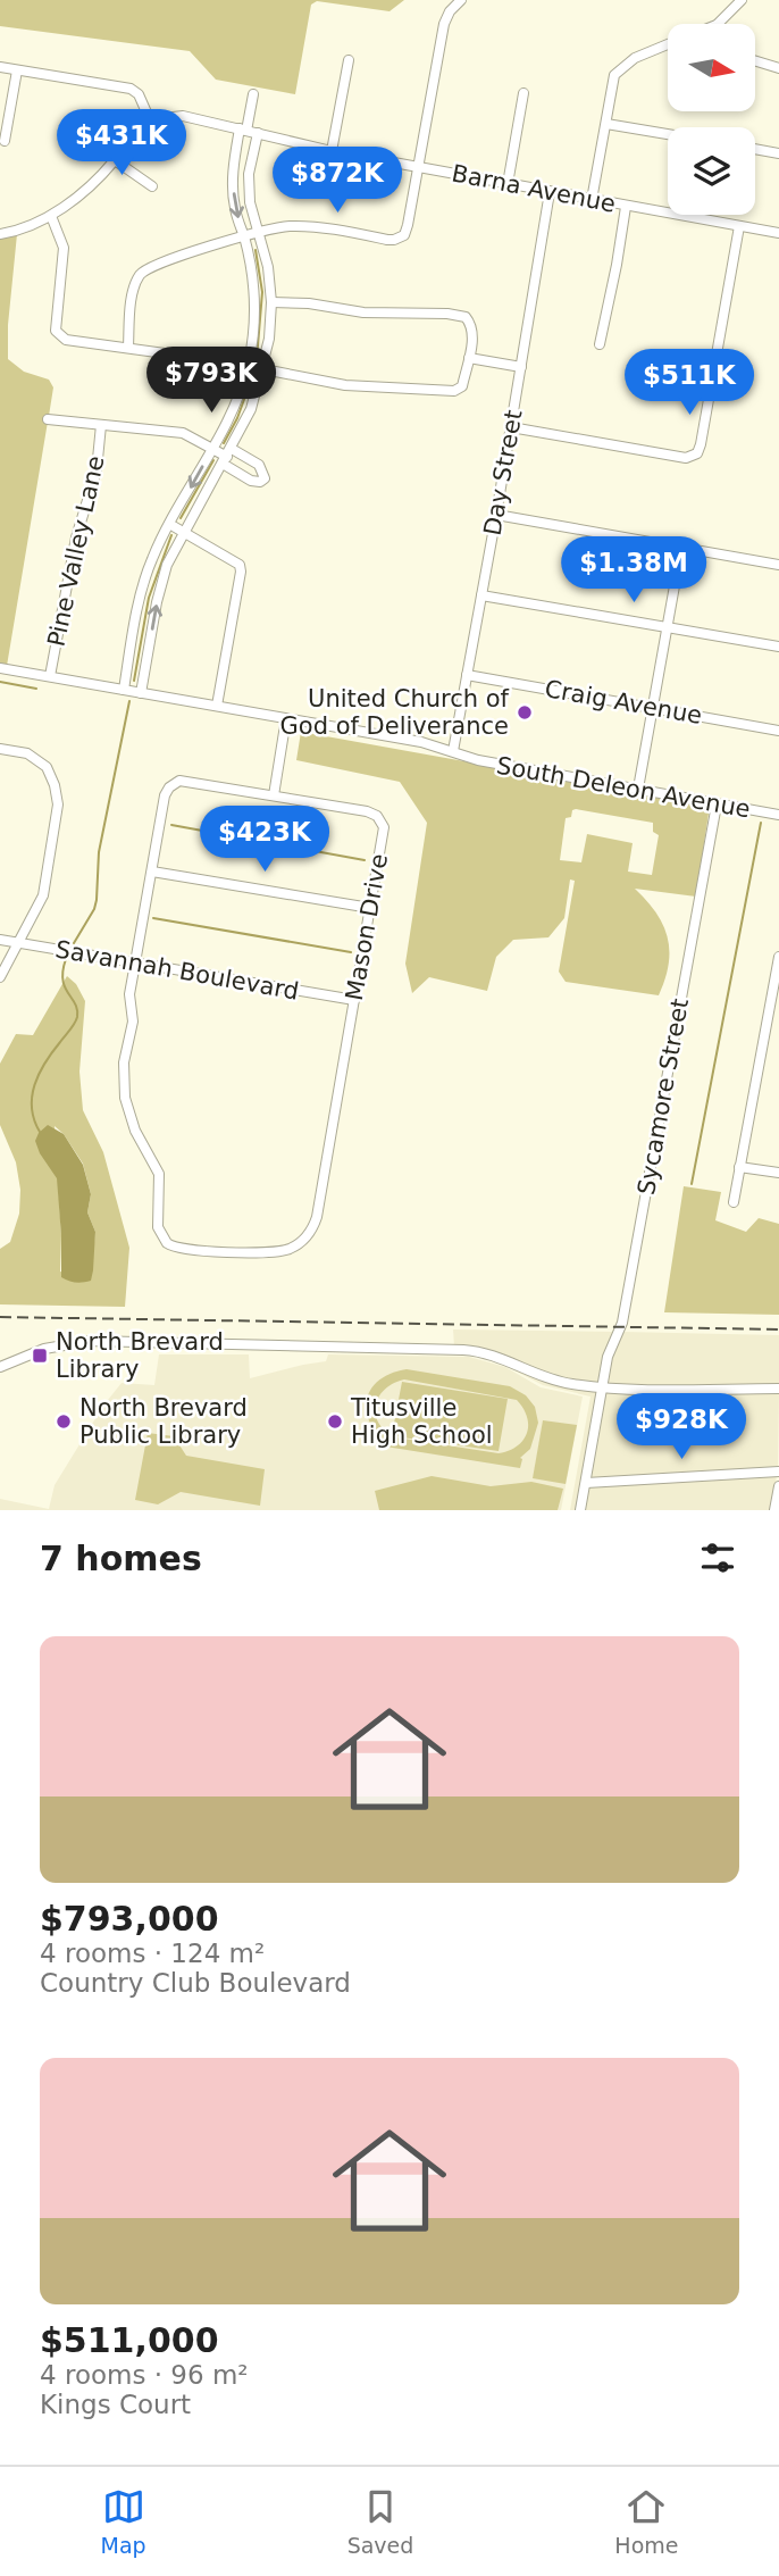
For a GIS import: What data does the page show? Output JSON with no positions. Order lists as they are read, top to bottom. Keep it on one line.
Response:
{"streets":{"street":["Barna Avenue","Day Street","Pine Valley Lane","Craig Avenue","South Deleon Avenue","Mason Drive","Savannah Boulevard","Sycamore Street"]},"crossings":[["Barna Avenue","Day Street"],["Day Street","Craig Avenue"],["Day Street","South Deleon Avenue"],["Pine Valley Lane","South Deleon Avenue"],["South Deleon Avenue","Sycamore Street"],["Mason Drive","Savannah Boulevard"]],"places":{"other":["United Church of God of Deliverance","North Brevard Public Library","Titusville High School"],"transit":["North Brevard Library"]},"north":"right","page":{"price":["$431K","$872K","$793K","$511K","$1.38M","$423K","$928K"],"heading":"7 homes","list":[{"name":"$793,000","note":"4 rooms · 124 m² · Country Club Boulevard"},{"name":"$511,000","note":"4 rooms · 96 m² · Kings Court"}],"tabs":["Map","Saved","Home"]}}
